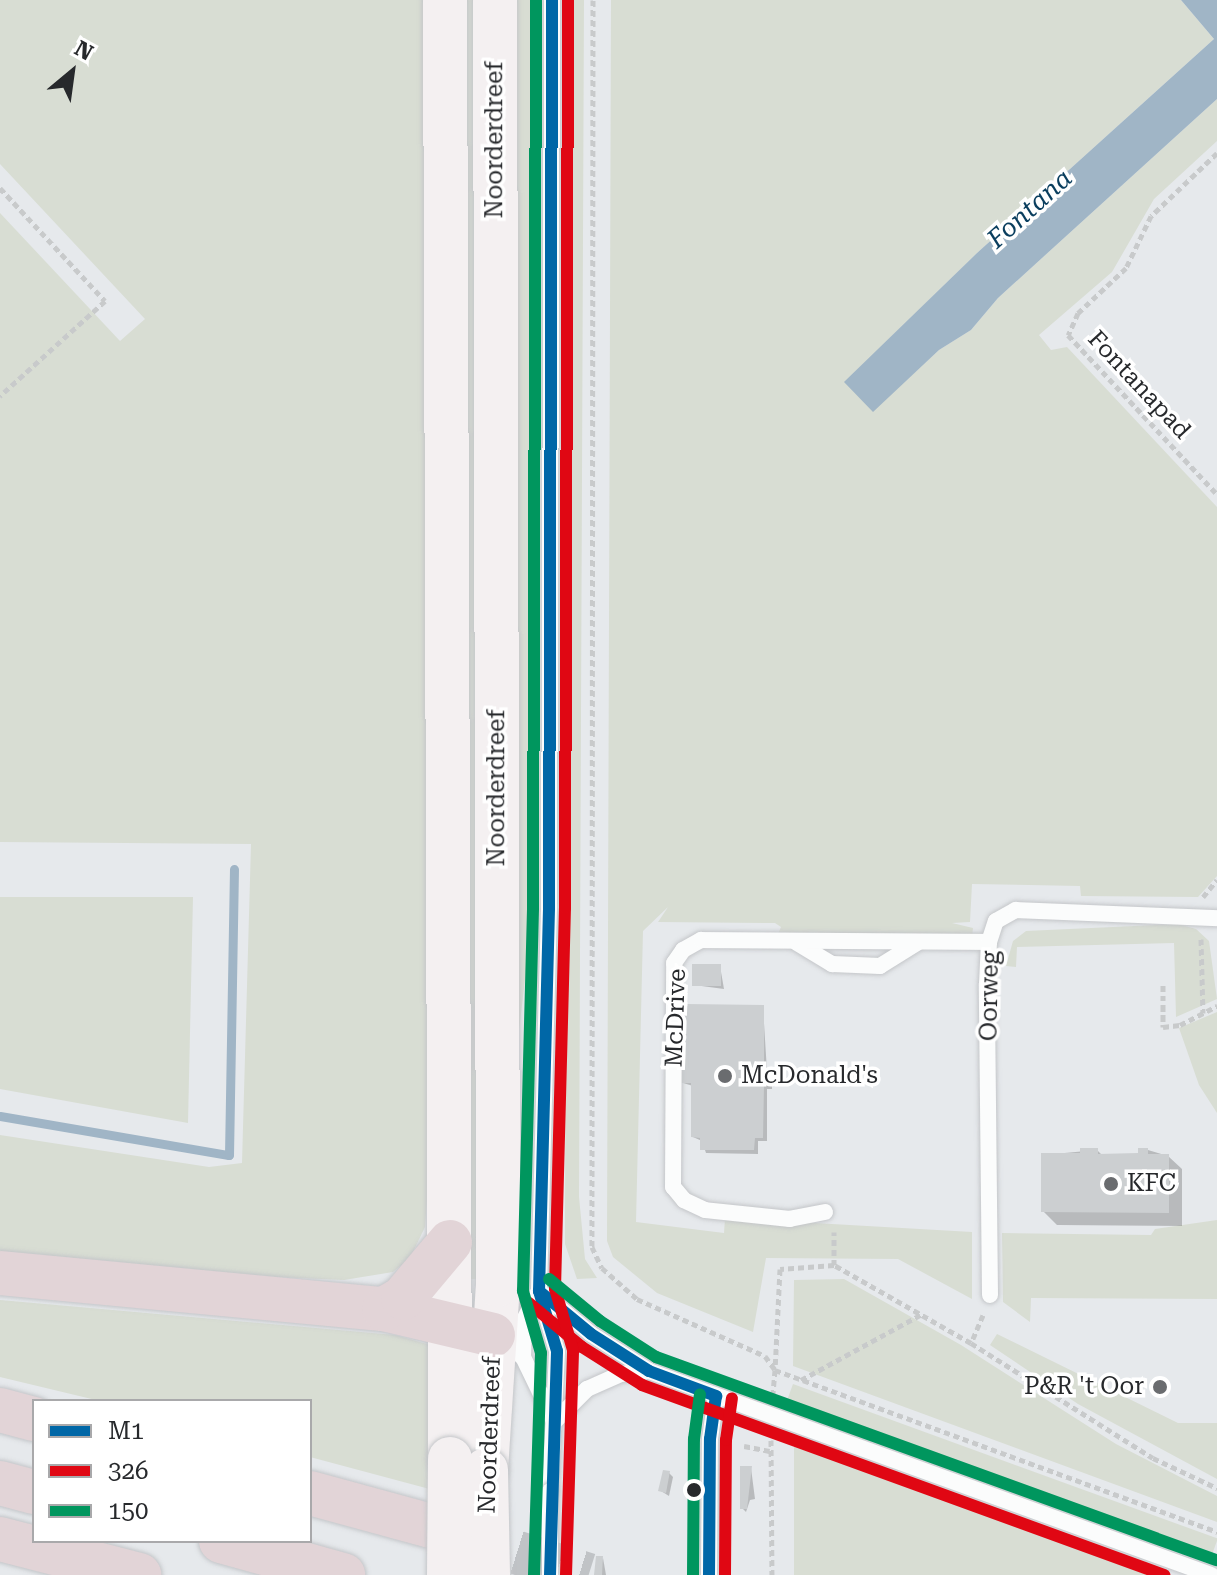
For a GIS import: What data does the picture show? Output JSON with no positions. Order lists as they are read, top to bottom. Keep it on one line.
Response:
{"streets":{"street":["Noorderdreef"],"lane":["Oorweg","McDrive"],"path":["Fontanapad"]},"crossings":[["Oorweg","McDrive"]],"water":["Fontana"],"places":["McDonald's","KFC","P&R 't Oor"],"lines":["transit line M1","transit line 326","transit line 150"],"legend":["M1","326","150"],"north":"top right"}
